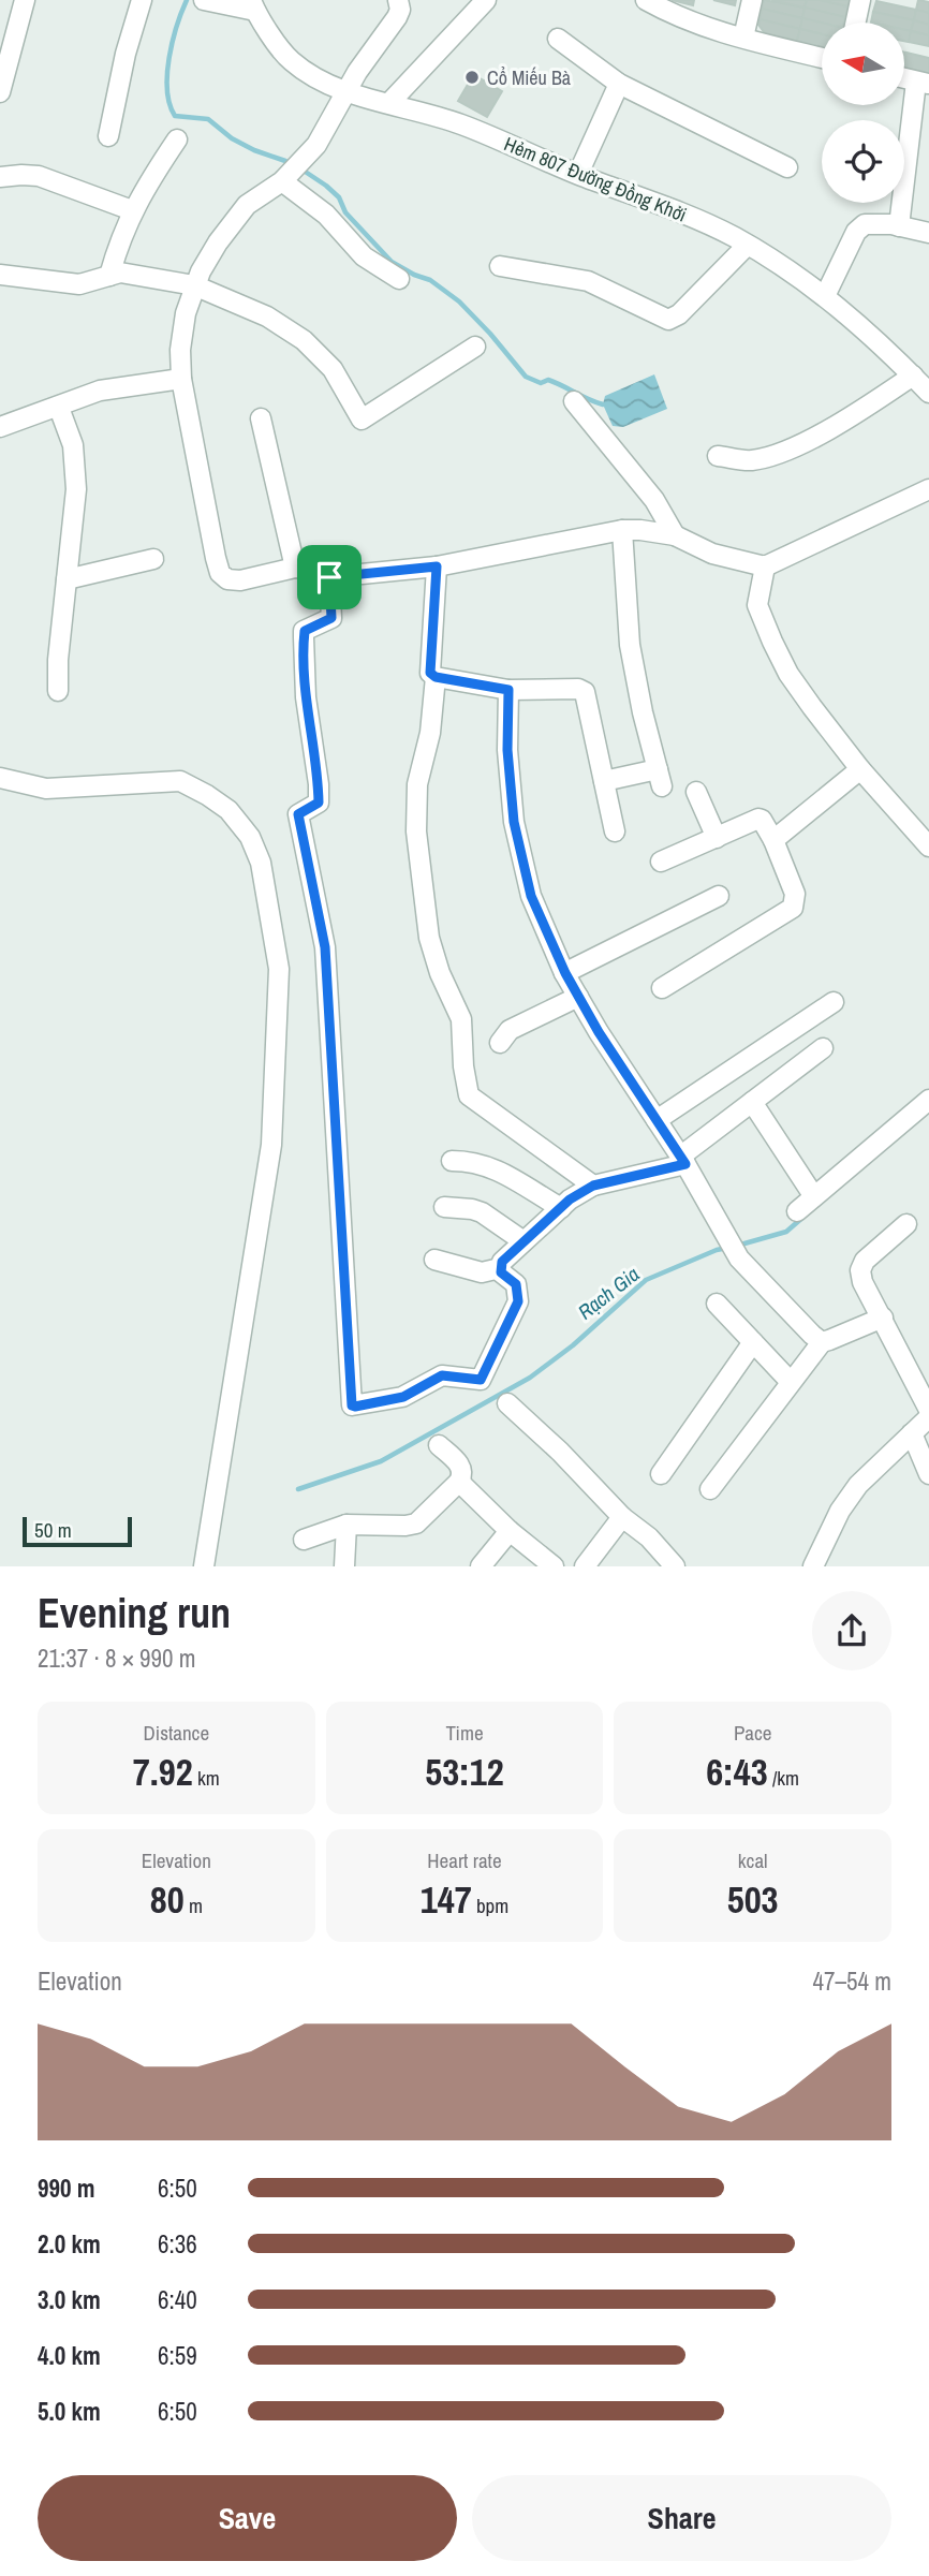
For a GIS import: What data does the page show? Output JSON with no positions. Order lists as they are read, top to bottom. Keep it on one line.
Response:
{"streets":{"street":["Hẻm 807 Đường Đồng Khởi"]},"water":["Rạch Gia"],"places":["Cổ Miếu Bà"],"scale_bar":"50 m","north":"left","page":{"scale":"50 m","heading":["Evening run","21:37 · 8 × 990 m"],"stats":[["Distance","7.92 km"],["Time","53:12"],["Pace","6:43 /km"],["Elevation","80 m"],["Heart rate","147 bpm"],["kcal","503"]],"chart":["Elevation","47–54 m"],"list":[{"name":"990 m","note":"6:50"},{"name":"2.0 km","note":"6:36"},{"name":"3.0 km","note":"6:40"},{"name":"4.0 km","note":"6:59"},{"name":"5.0 km","note":"6:50"}],"buttons":["Save","Share"]}}
